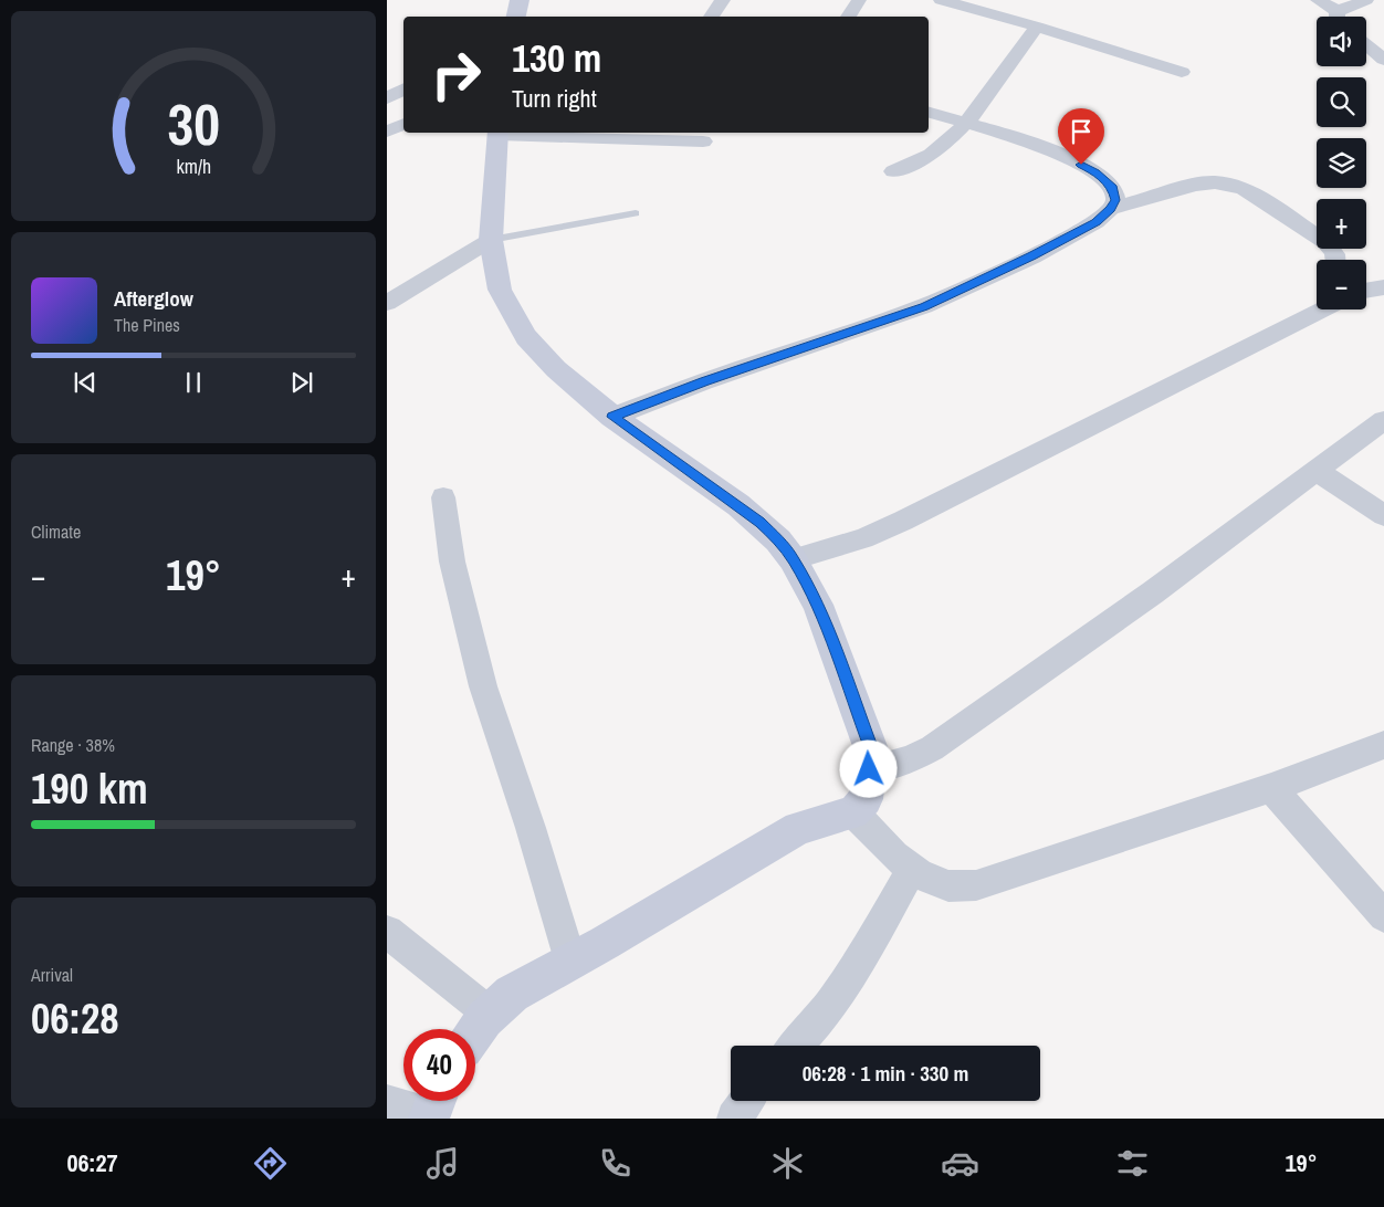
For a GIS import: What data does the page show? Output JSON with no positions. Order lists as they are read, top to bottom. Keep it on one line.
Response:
{"page":{"map_buttons":["+","−"],"turn":["130 m","Turn right"],"song":["Afterglow","The Pines"],"tile":["Climate",["Range · 38%","190 km"],["Arrival","06:28"]],"heat":["−","19°","+"],"limit":"40","trip":"06:28 · 1 min · 330 m","tabs":["06:27","19°"],"gauge":["30","km/h"]}}
